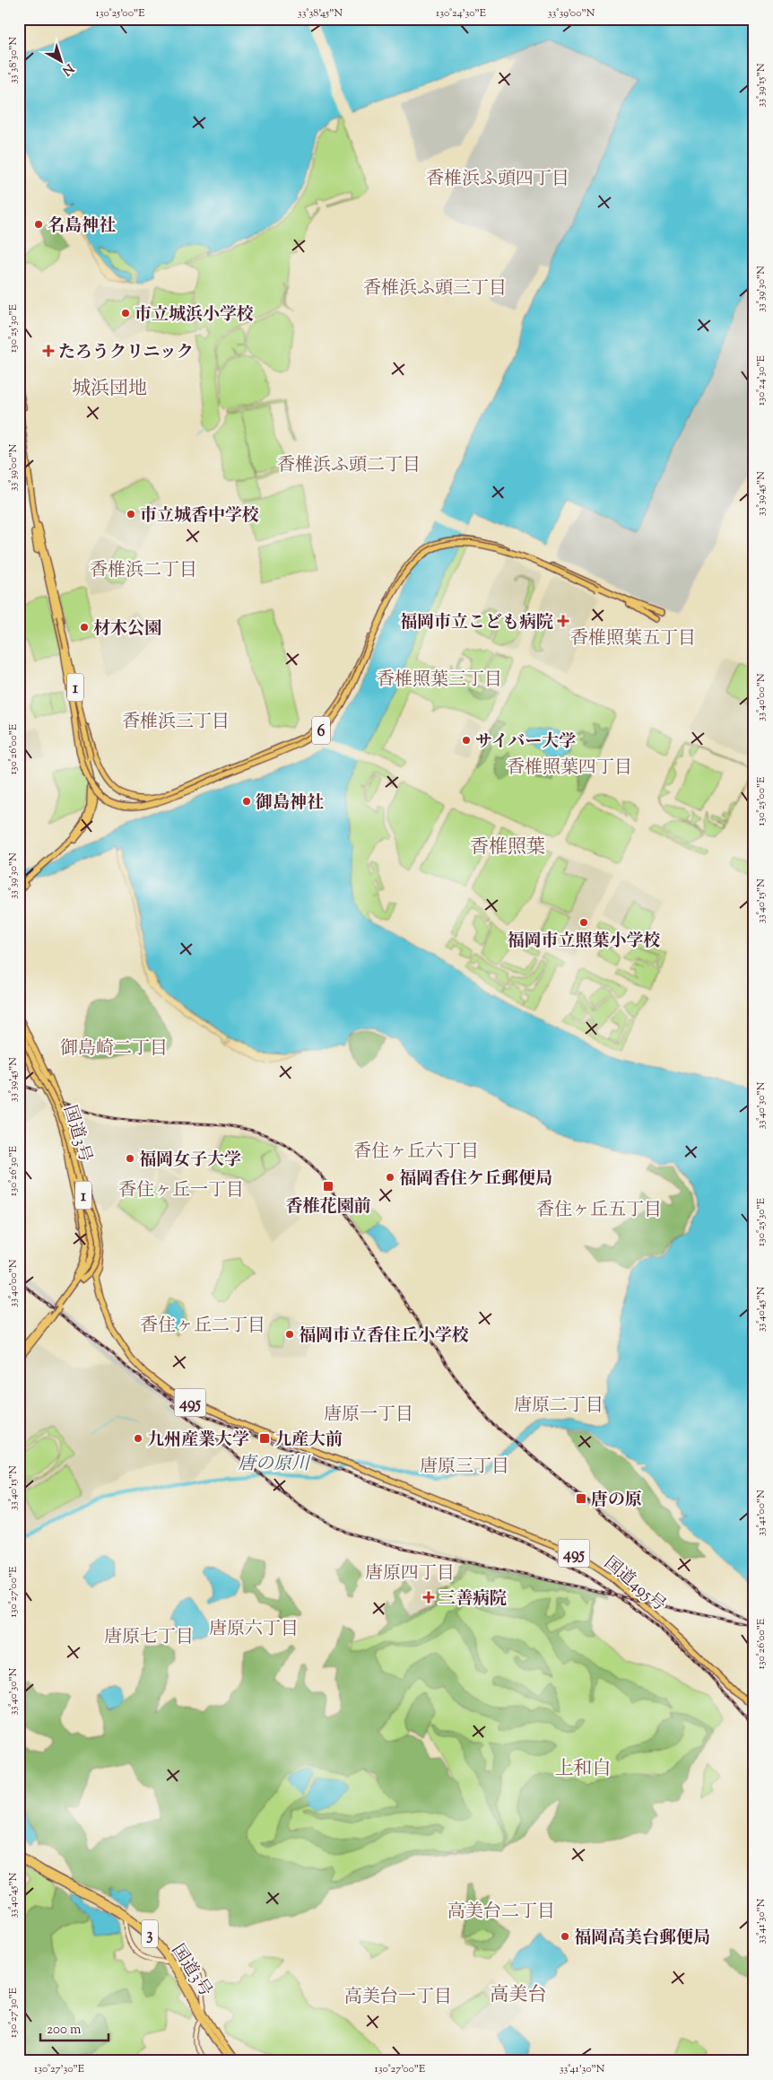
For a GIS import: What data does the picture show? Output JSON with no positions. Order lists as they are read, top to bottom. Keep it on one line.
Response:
{"streets":{"highway":["1","6","国道3号","495","国道495号","3"]},"crossings":[["1","6"],["1","国道3号"],["1","495"],["国道3号","495"],["495","国道495号"]],"districts":["香椎浜ふ頭四丁目","香椎浜ふ頭三丁目","城浜団地","香椎浜ふ頭二丁目","香椎浜二丁目","香椎照葉五丁目","香椎照葉三丁目","香椎浜三丁目","香椎照葉四丁目","香椎照葉","御島崎二丁目","香住ヶ丘六丁目","香住ヶ丘一丁目","香住ヶ丘五丁目","香住ヶ丘二丁目","唐原二丁目","唐原一丁目","唐原三丁目","唐原四丁目","唐原六丁目","唐原七丁目","上和白","高美台二丁目","高美台","高美台一丁目"],"water":["唐の原川"],"places":{"other":["名島神社","市立城浜小学校","市立城香中学校","材木公園","サイバー大学","御島神社","福岡市立照葉小学校","福岡女子大学","福岡香住ケ丘郵便局","福岡市立香住丘小学校","九州産業大学","福岡高美台郵便局"],"health":["たろうクリニック","福岡市立こども病院","三善病院"],"transit":["香椎花園前","九産大前","唐の原"]},"scale_bar":"200 m","north":"bottom right","coordinates":["130°25'00\"E","33°38'45\"N","130°24'30\"E","33°39'00\"N","33°38'30\"N","33°39'15\"N","33°39'30\"N","130°25'30\"E","33°39'45\"N","33°40'00\"N","130°26'00\"E","33°40'15\"N","33°40'30\"N","130°26'30\"E","33°40'45\"N","33°41'00\"N","130°27'00\"E","33°41'30\"N","130°27'30\"E"]}
